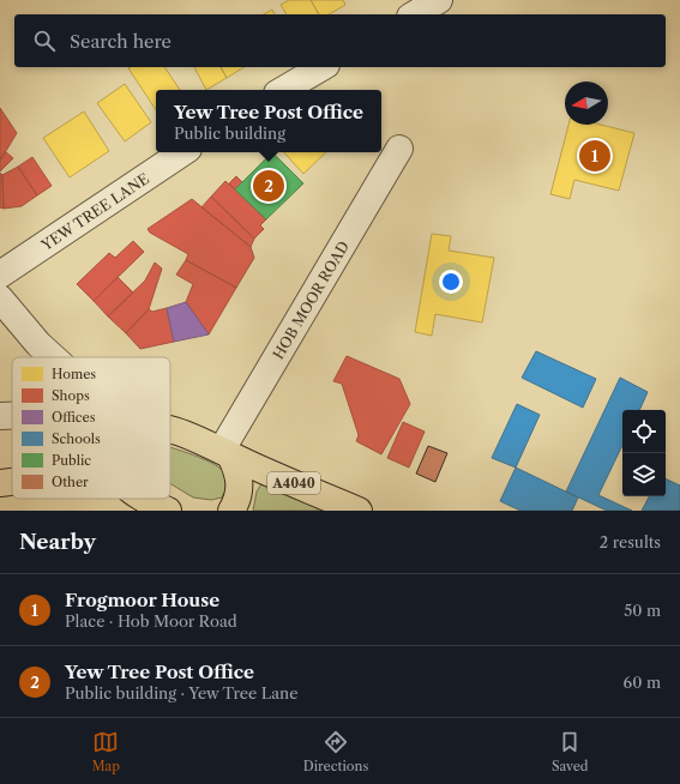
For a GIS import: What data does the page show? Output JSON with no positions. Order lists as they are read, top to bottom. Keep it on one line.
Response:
{"streets":{"main road":["A4040"],"street":["YEW TREE LANE","HOB MOOR ROAD"]},"crossings":[["HOB MOOR ROAD","A4040"]],"legend":["Homes","Shops","Offices","Schools","Public","Other"],"north":"left","page":{"search":"Search here","popup":["Yew Tree Post Office","Public building"],"pins":["1","2"],"heading":["Nearby","2 results"],"list":[{"mark":"1","name":"Frogmoor House","note":"Place · Hob Moor Road","value":"50 m"},{"mark":"2","name":"Yew Tree Post Office","note":"Public building · Yew Tree Lane","value":"60 m"}],"nav":["Map","Directions","Saved"]}}
